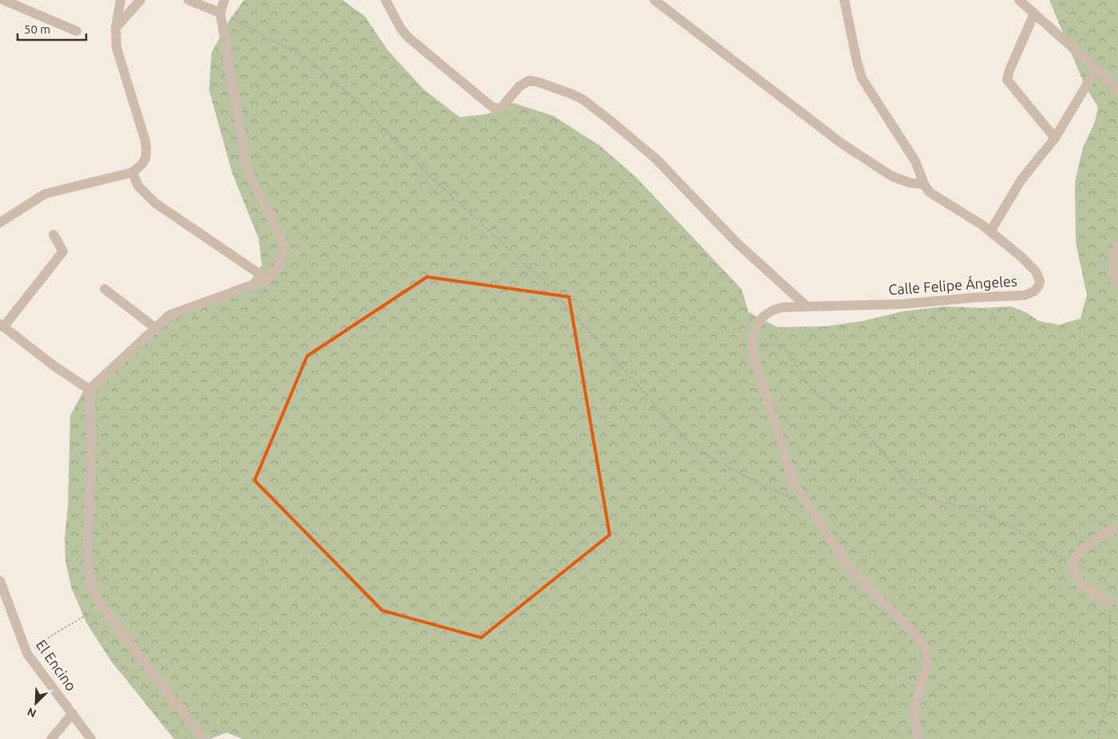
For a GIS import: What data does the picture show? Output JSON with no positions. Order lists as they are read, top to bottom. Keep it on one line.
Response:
{"streets":{"street":["Calle Felipe Ángeles","El Encino"]},"scale_bar":"50 m","north":"bottom left"}
